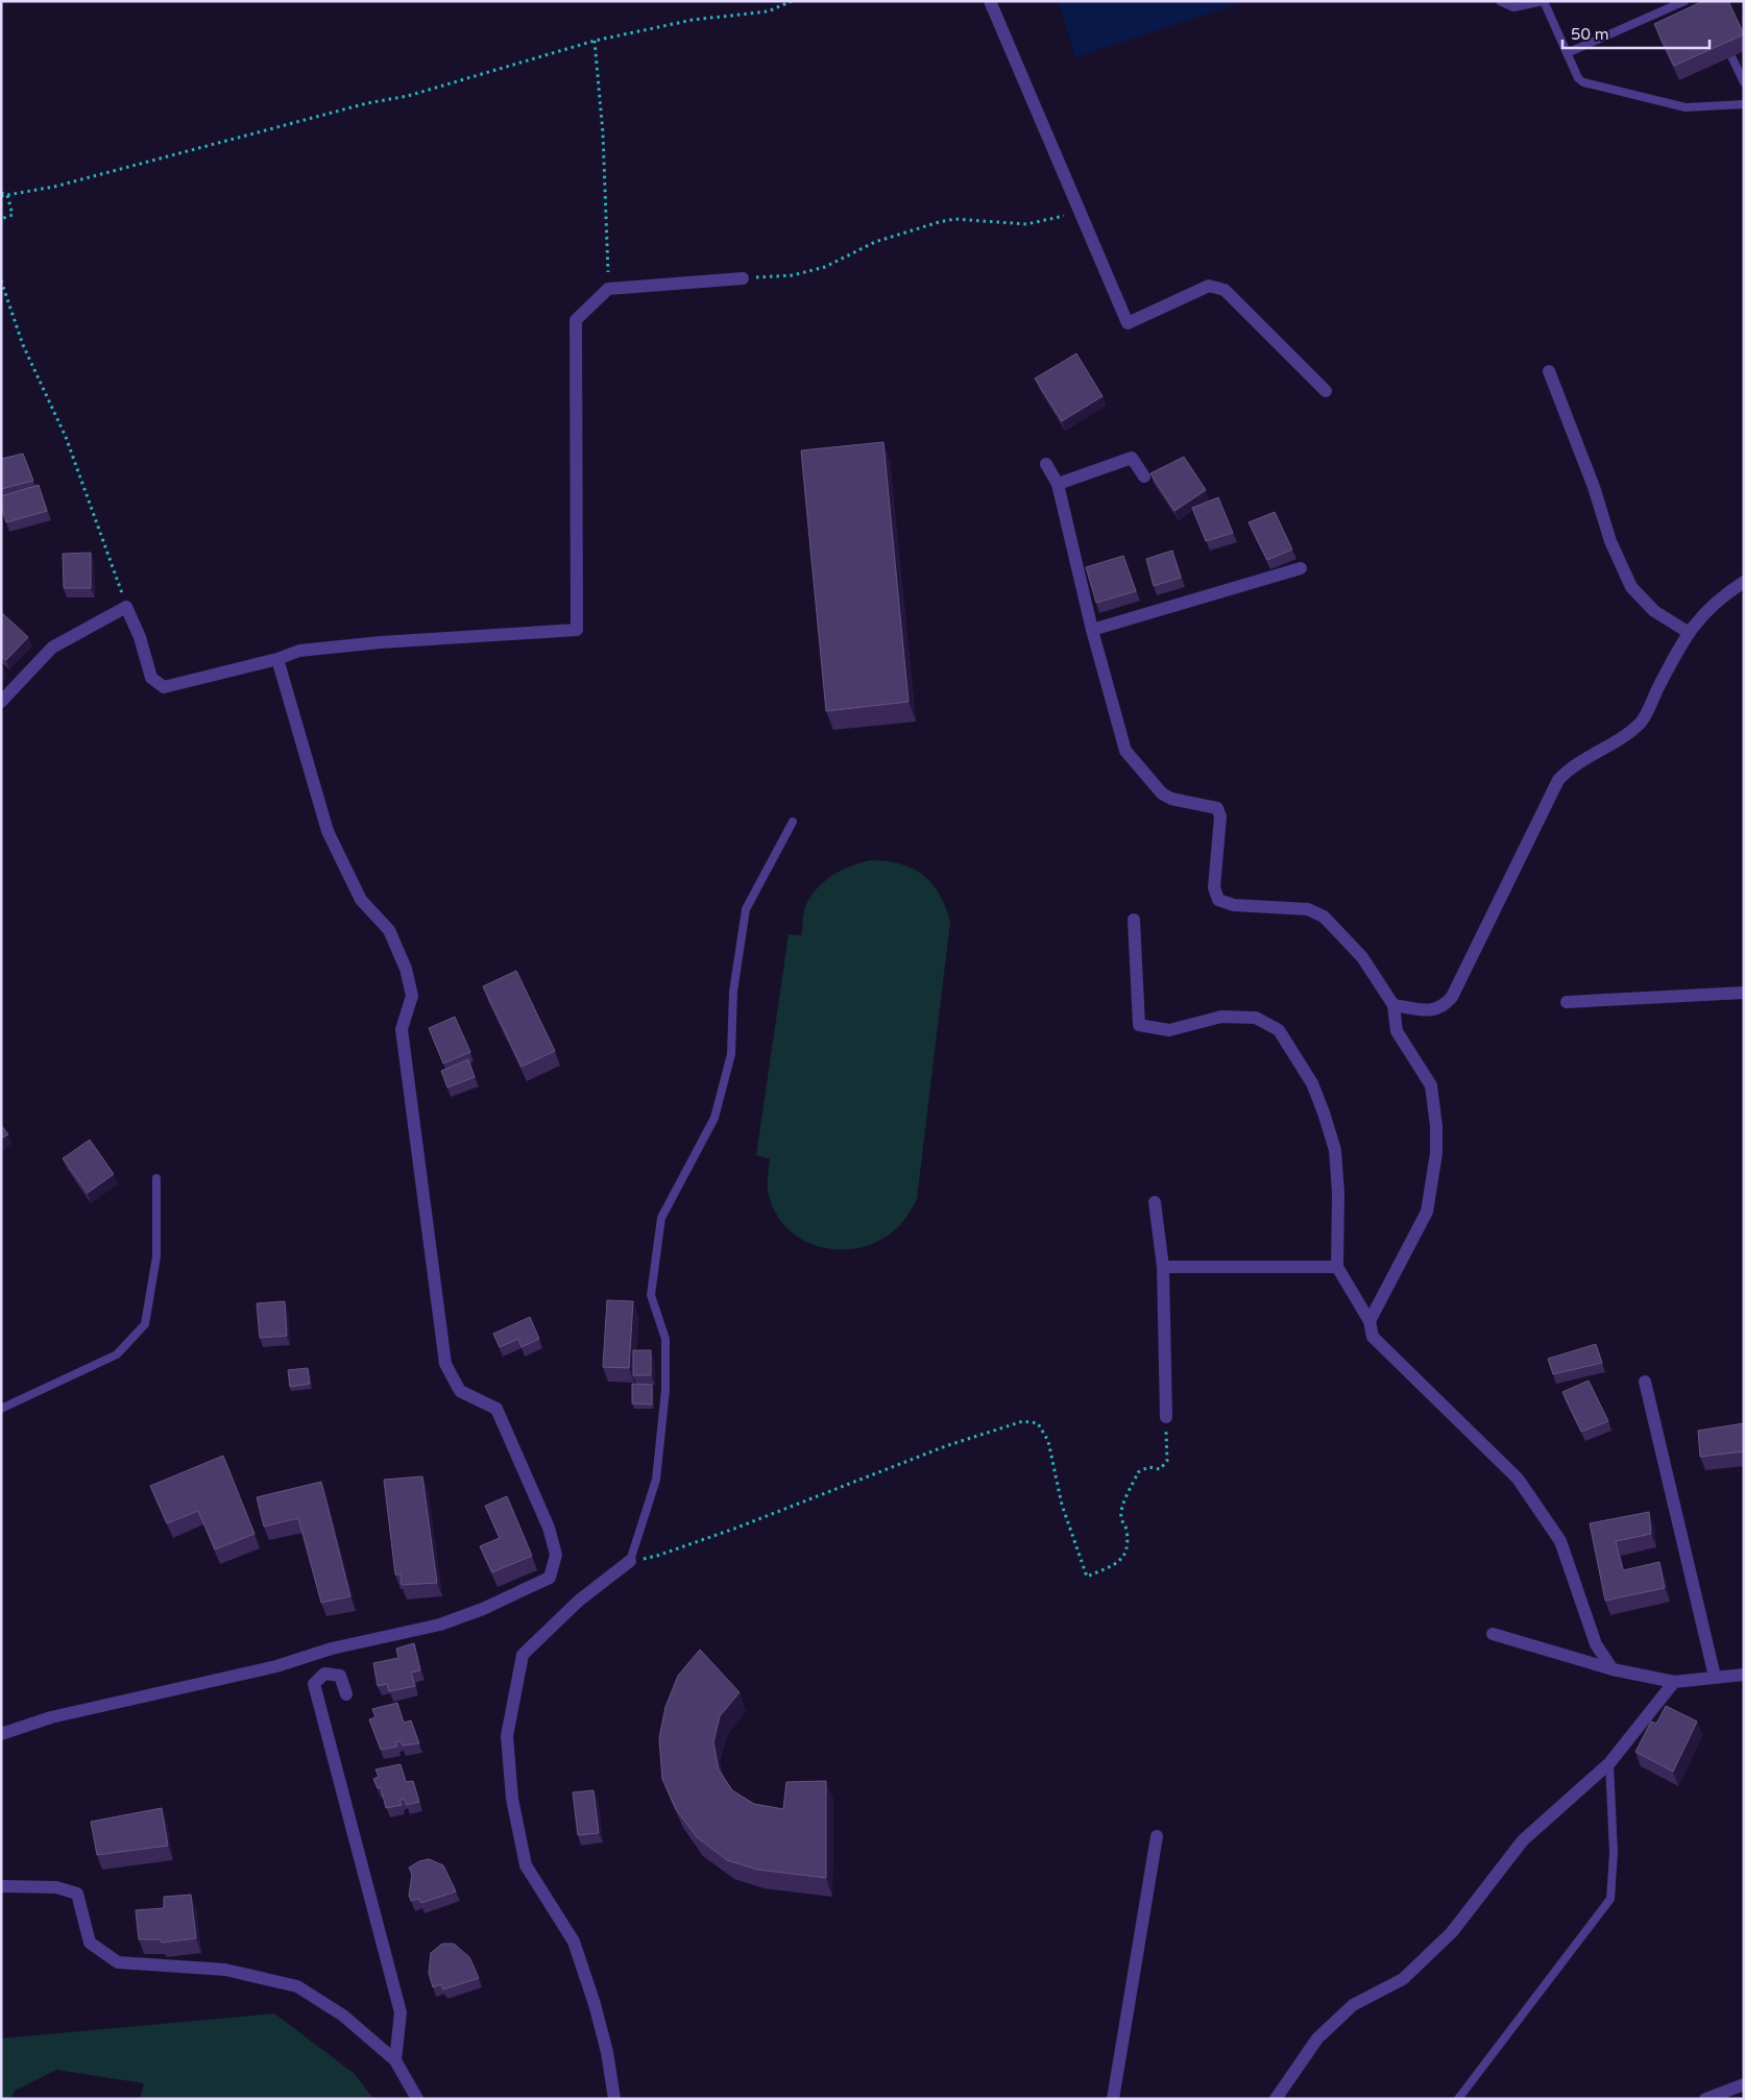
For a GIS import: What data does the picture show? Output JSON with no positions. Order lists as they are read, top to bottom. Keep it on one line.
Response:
{"scale_bar":"50 m"}
